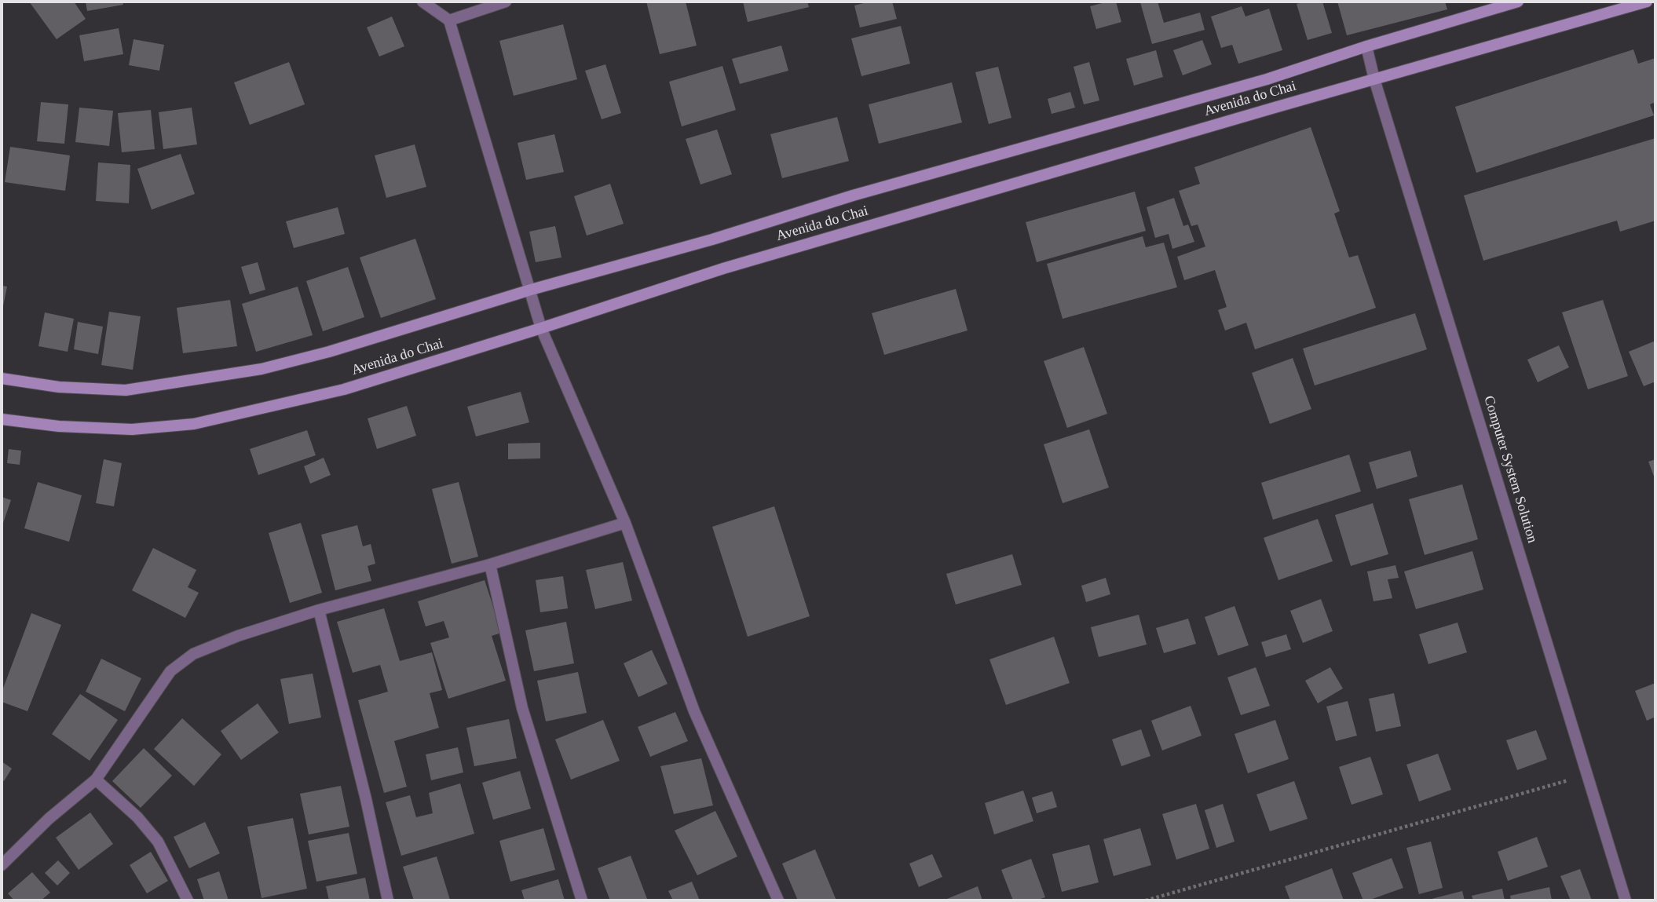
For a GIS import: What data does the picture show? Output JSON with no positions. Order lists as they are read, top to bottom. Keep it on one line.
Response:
{"streets":{"main road":["Avenida do Chai"],"street":["Computer System Solution"]},"crossings":[["Avenida do Chai","Computer System Solution"]]}
